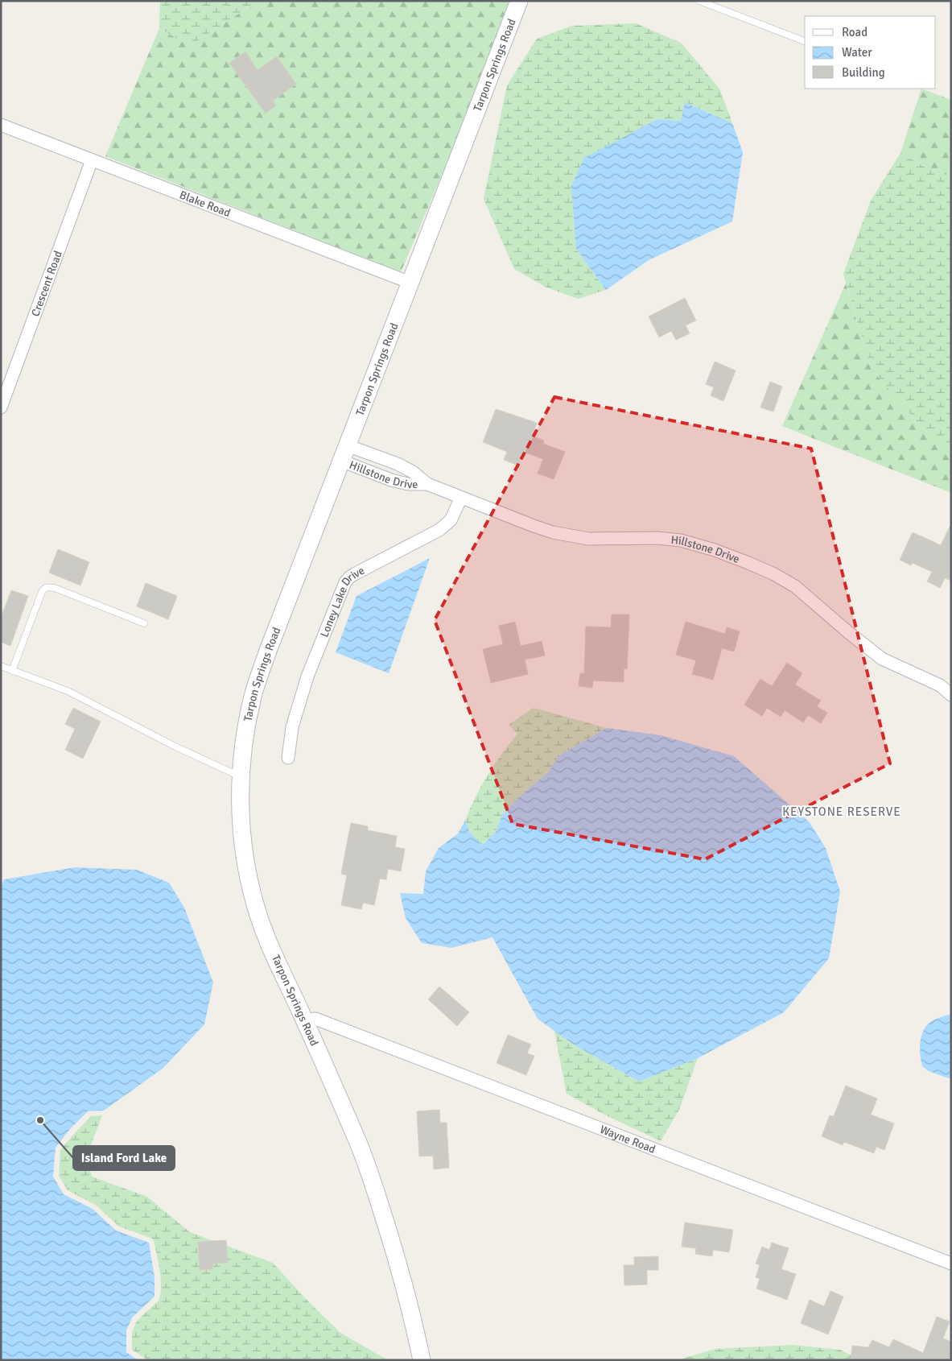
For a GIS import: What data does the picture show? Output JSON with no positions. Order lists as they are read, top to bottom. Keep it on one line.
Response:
{"streets":{"main road":["Tarpon Springs Road"],"street":["Blake Road","Crescent Road","Hillstone Drive","Loney Lake Drive","Wayne Road"]},"crossings":[["Tarpon Springs Road","Blake Road"],["Tarpon Springs Road","Hillstone Drive"],["Tarpon Springs Road","Wayne Road"],["Blake Road","Crescent Road"],["Hillstone Drive","Loney Lake Drive"]],"districts":["KEYSTONE RESERVE"],"places":["Island Ford Lake"],"legend":["Road","Water","Building"]}
